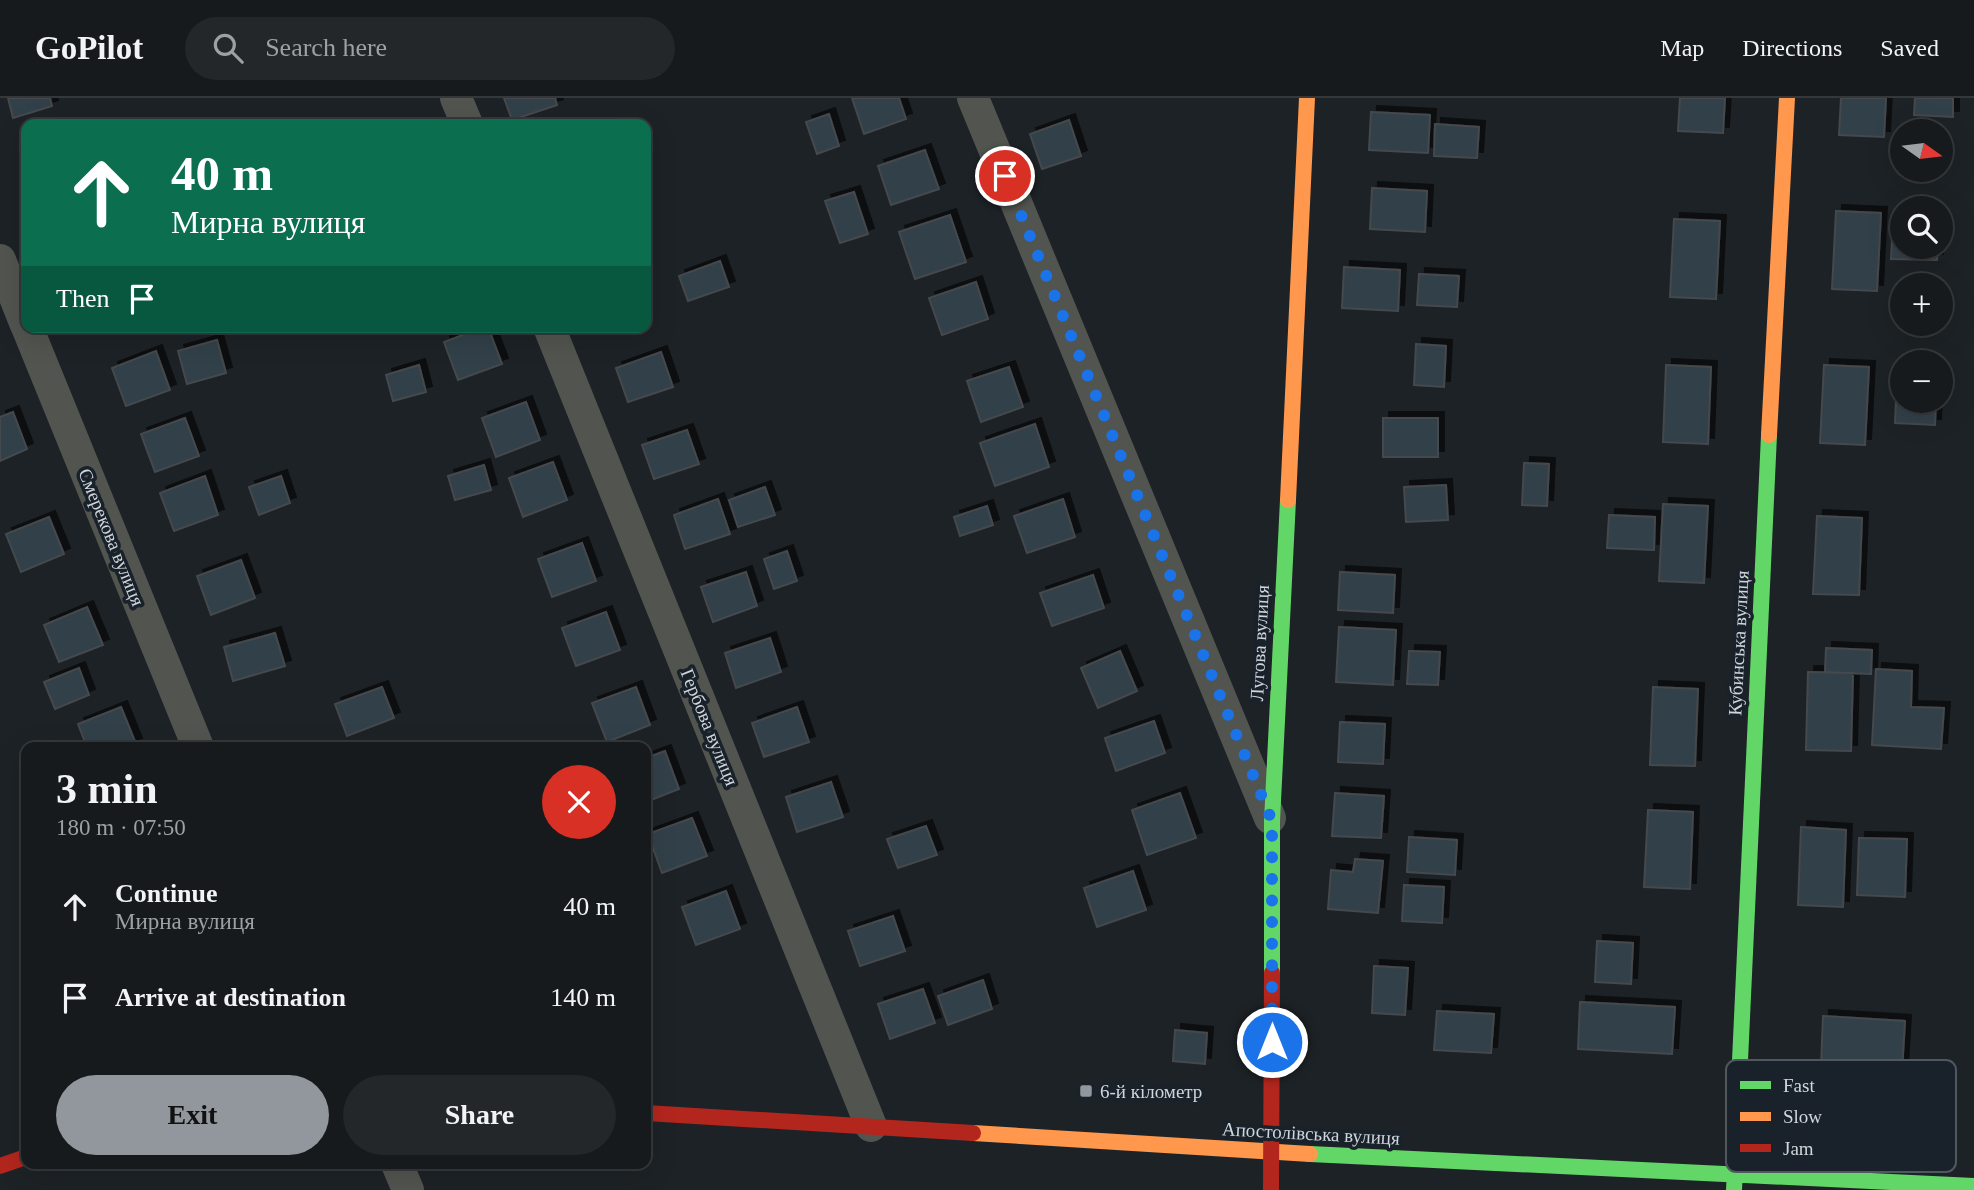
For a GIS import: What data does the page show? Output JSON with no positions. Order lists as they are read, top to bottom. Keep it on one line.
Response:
{"streets":{"street":["Смерекова вулиця","Лугова вулиця","Кубинська вулиця","Гербова вулиця","Апостолівська вулиця"]},"crossings":[["Лугова вулиця","Апостолівська вулиця"],["Гербова вулиця","Апостолівська вулиця"]],"places":{"transit":["6-й кілометр"]},"legend":["Fast","Slow","Jam"],"north":"right","page":{"header":"GoPilot","search":"Search here","nav":["Map","Directions","Saved"],"map_buttons":["+","−"],"turn":["40 m","Мирна вулиця"],"then":"Then","heading":["3 min","180 m · 07:50"],"list":[{"name":"Continue","note":"Мирна вулиця","value":"40 m"},{"name":"Arrive at destination","value":"140 m"}],"buttons":["Exit","Share"]}}
